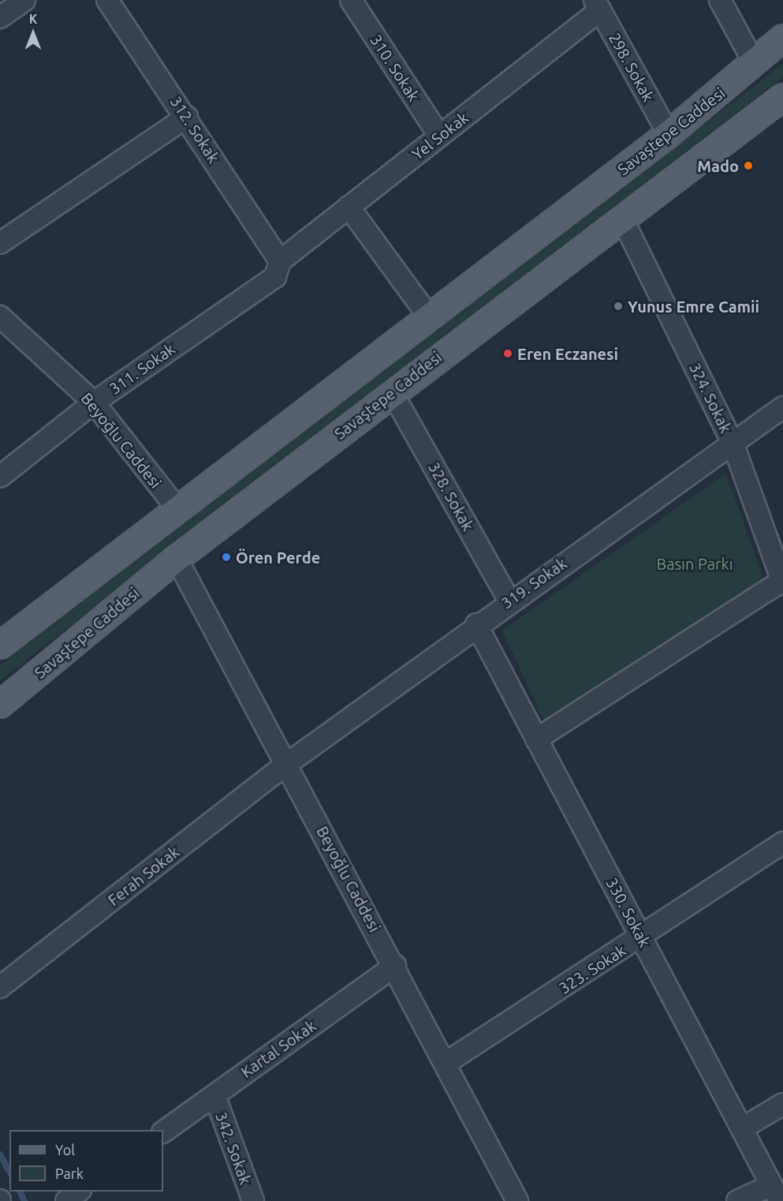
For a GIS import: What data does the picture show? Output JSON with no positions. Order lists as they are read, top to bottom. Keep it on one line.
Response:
{"streets":{"main road":["Savaştepe Caddesi"],"street":["298. Sokak","310. Sokak","312. Sokak","Yel Sokak","311. Sokak","324. Sokak","Beyoğlu Caddesi","328. Sokak","319. Sokak","Ferah Sokak","330. Sokak","323. Sokak","Kartal Sokak","342. Sokak"]},"crossings":[["298. Sokak","Savaştepe Caddesi"],["298. Sokak","Yel Sokak"],["310. Sokak","Yel Sokak"],["312. Sokak","Yel Sokak"],["312. Sokak","311. Sokak"],["Savaştepe Caddesi","324. Sokak"],["Savaştepe Caddesi","Beyoğlu Caddesi"],["Savaştepe Caddesi","328. Sokak"],["Yel Sokak","311. Sokak"],["311. Sokak","Beyoğlu Caddesi"],["324. Sokak","319. Sokak"],["Beyoğlu Caddesi","319. Sokak"],["Beyoğlu Caddesi","Ferah Sokak"],["Beyoğlu Caddesi","323. Sokak"],["Beyoğlu Caddesi","Kartal Sokak"],["328. Sokak","319. Sokak"],["319. Sokak","Ferah Sokak"],["319. Sokak","330. Sokak"],["330. Sokak","323. Sokak"],["Kartal Sokak","342. Sokak"]],"parks":["Basın Parkı"],"places":["Mado","Yunus Emre Camii","Eren Eczanesi","Ören Perde"],"legend":["Yol","Park"],"north":"top"}
